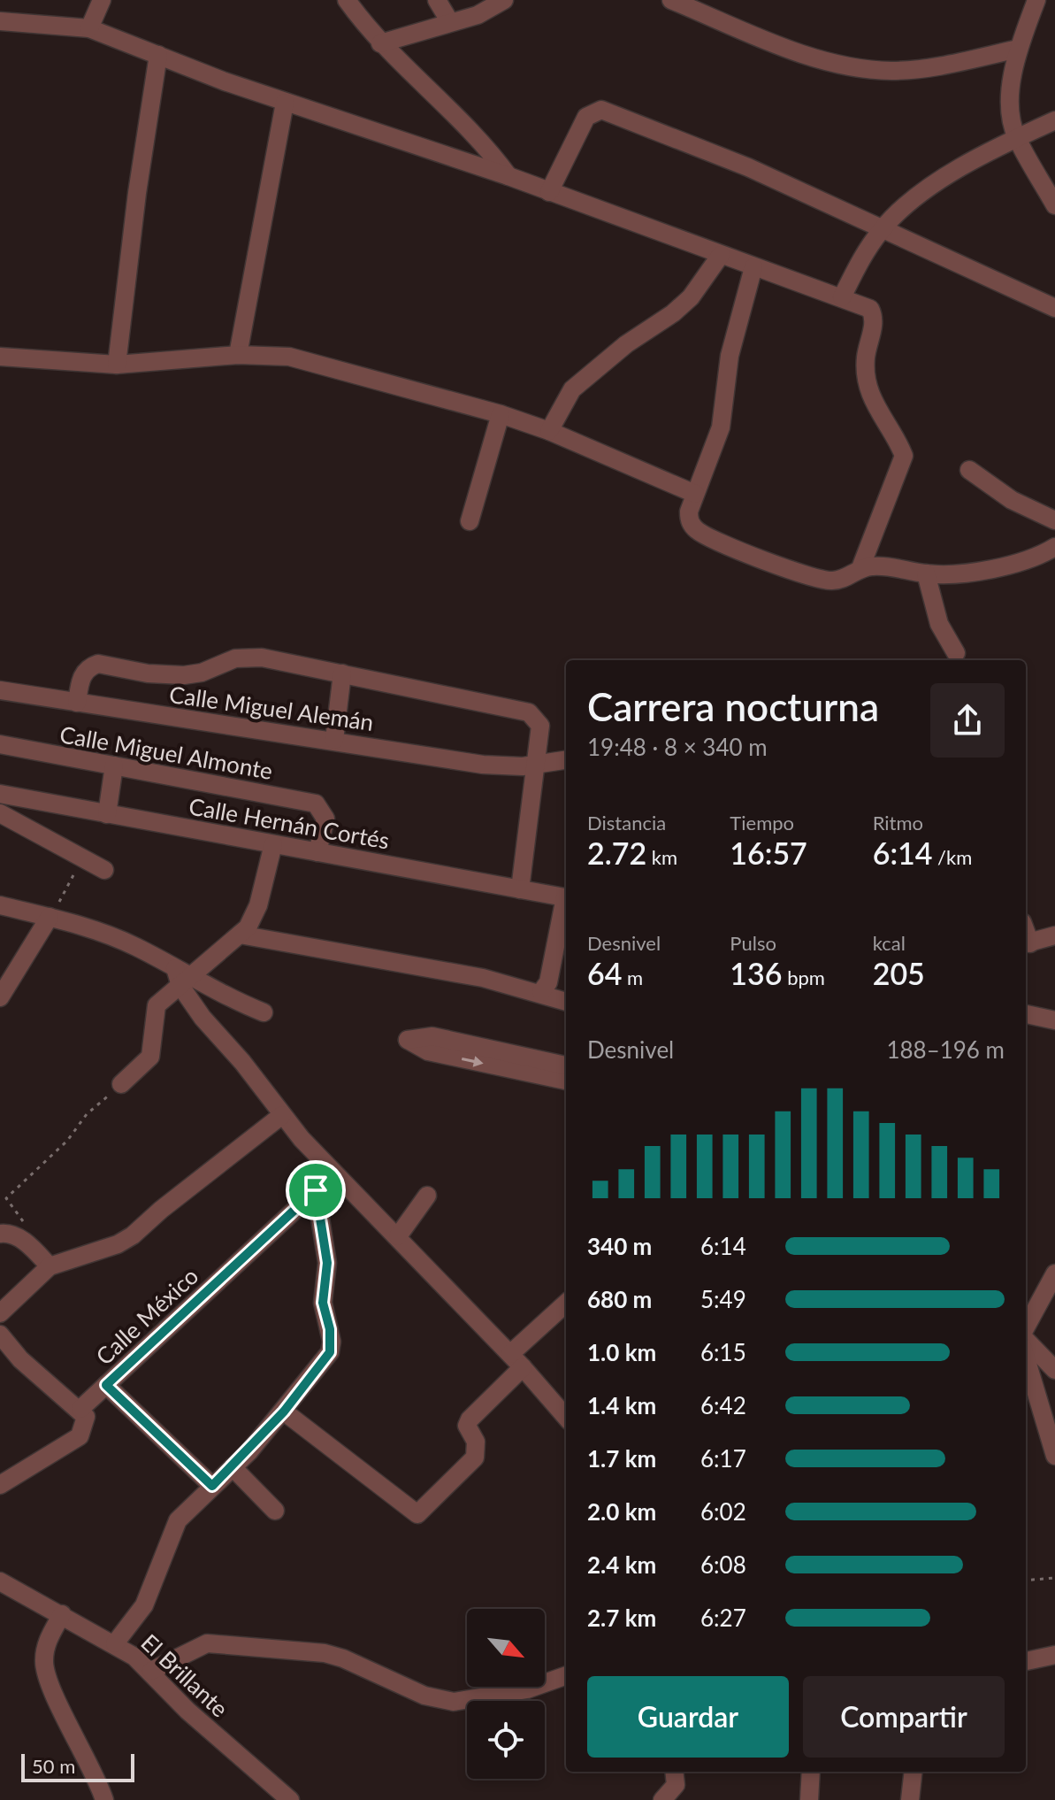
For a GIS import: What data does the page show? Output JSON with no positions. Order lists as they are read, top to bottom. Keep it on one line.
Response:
{"streets":{"street":["Calle Miguel Alemán","Calle Miguel Almonte","Calle Hernán Cortés","Calle México","El Brillante"]},"crossings":[["Calle Miguel Almonte","Calle Hernán Cortés"]],"scale_bar":"50 m","north":"bottom right","page":{"heading":["Carrera nocturna","19:48 · 8 × 340 m"],"stats":[["Distancia","2.72 km"],["Tiempo","16:57"],["Ritmo","6:14 /km"],["Desnivel","64 m"],["Pulso","136 bpm"],["kcal","205"]],"chart":["Desnivel","188–196 m"],"list":[{"name":"340 m","note":"6:14"},{"name":"680 m","note":"5:49"},{"name":"1.0 km","note":"6:15"},{"name":"1.4 km","note":"6:42"},{"name":"1.7 km","note":"6:17"},{"name":"2.0 km","note":"6:02"},{"name":"2.4 km","note":"6:08"},{"name":"2.7 km","note":"6:27"}],"buttons":["Guardar","Compartir"],"scale":"50 m"}}
